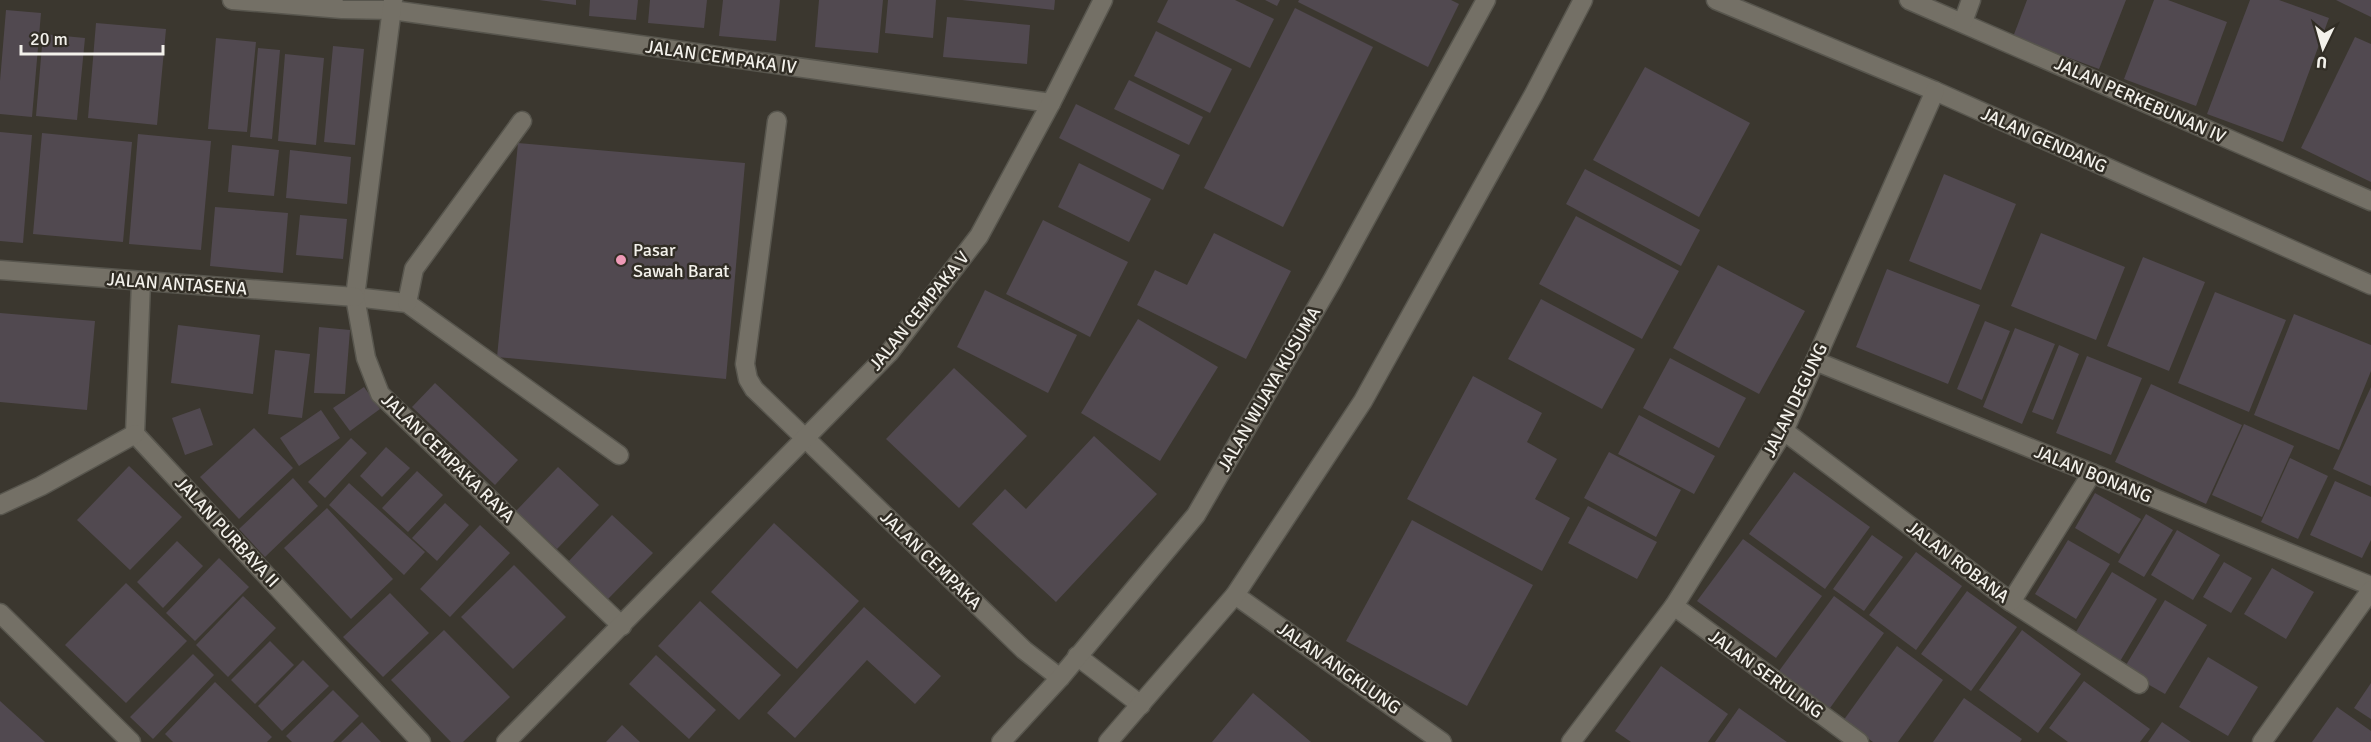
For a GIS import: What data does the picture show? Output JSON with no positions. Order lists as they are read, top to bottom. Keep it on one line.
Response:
{"streets":{"street":["JALAN CEMPAKA IV","JALAN PERKEBUNAN IV","JALAN GENDANG","JALAN ANTASENA","JALAN CEMPAKA V","JALAN WIJAYA KUSUMA","JALAN DEGUNG","JALAN CEMPAKA RAYA","JALAN BONANG","JALAN PURBAYA II","JALAN CEMPAKA","JALAN ROBANA","JALAN ANGKLUNG","JALAN SERULING"]},"crossings":[["JALAN CEMPAKA IV","JALAN CEMPAKA V"],["JALAN CEMPAKA IV","JALAN CEMPAKA RAYA"],["JALAN GENDANG","JALAN DEGUNG"],["JALAN ANTASENA","JALAN CEMPAKA RAYA"],["JALAN CEMPAKA V","JALAN CEMPAKA RAYA"],["JALAN CEMPAKA V","JALAN CEMPAKA"],["JALAN WIJAYA KUSUMA","JALAN CEMPAKA"],["JALAN DEGUNG","JALAN BONANG"],["JALAN DEGUNG","JALAN ROBANA"],["JALAN DEGUNG","JALAN SERULING"]],"places":["Pasar Sawah Barat"],"scale_bar":"20 m","north":"bottom"}
